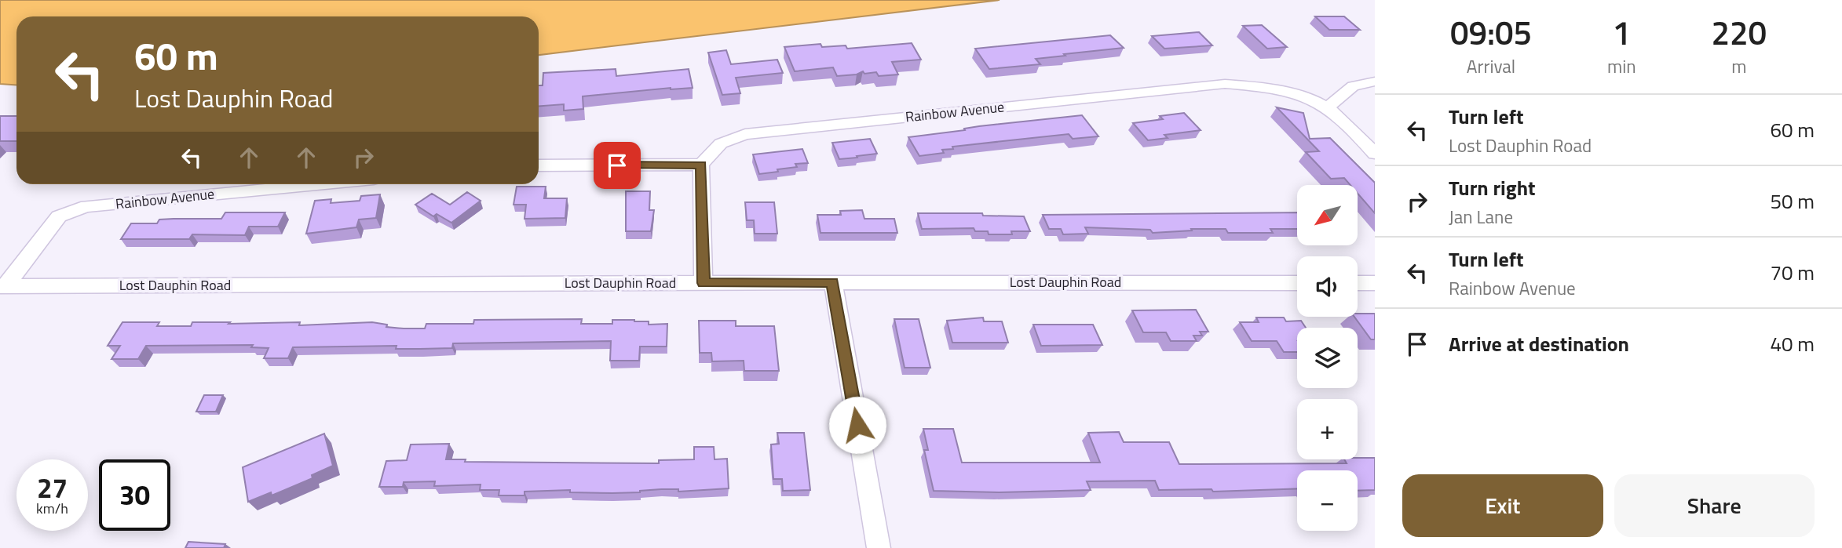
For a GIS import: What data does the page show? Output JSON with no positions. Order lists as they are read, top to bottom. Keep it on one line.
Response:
{"streets":{"street":["Rainbow Avenue","Lost Dauphin Road"]},"crossings":[["Rainbow Avenue","Lost Dauphin Road"]],"north":"bottom left","page":{"eta":["09:05","Arrival","1","min","220","m"],"turn":["60 m","Lost Dauphin Road"],"list":[{"name":"Turn left","note":"Lost Dauphin Road","value":"60 m"},{"name":"Turn right","note":"Jan Lane","value":"50 m"},{"name":"Turn left","note":"Rainbow Avenue","value":"70 m"},{"name":"Arrive at destination","value":"40 m"}],"map_buttons":["+","−"],"speed":"27 km/h","limit":"30","buttons":["Exit","Share"]}}
